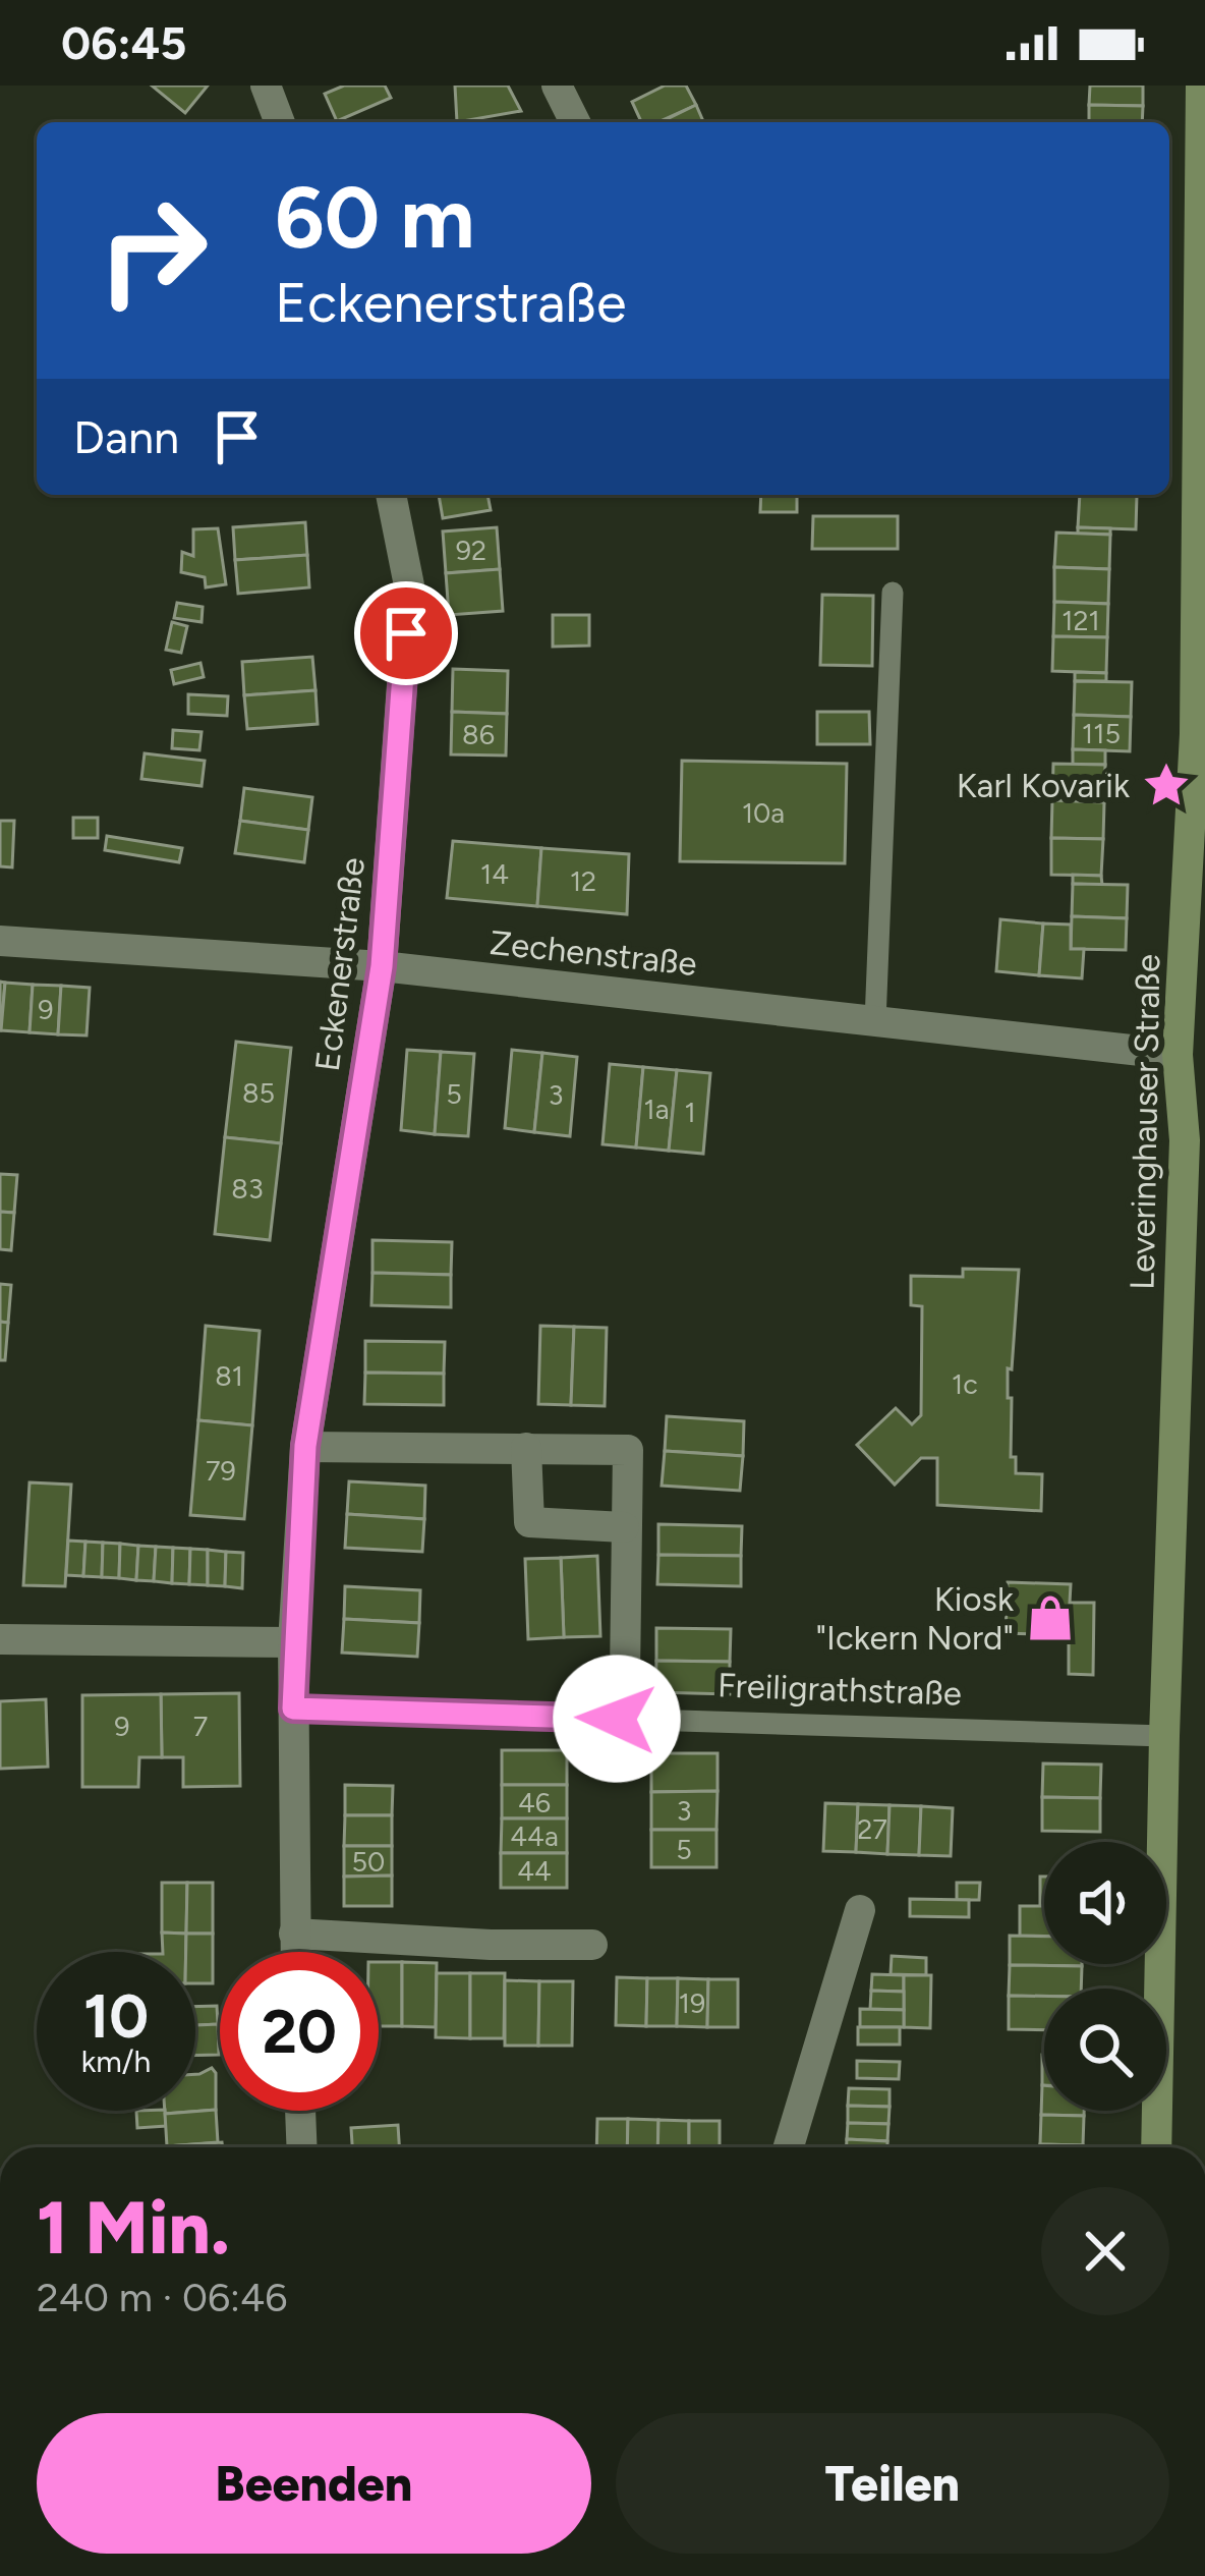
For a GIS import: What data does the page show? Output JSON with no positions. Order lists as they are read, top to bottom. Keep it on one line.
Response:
{"streets":{"main road":["Leveringhauser Straße"],"street":["Zechenstraße","Eckenerstraße"],"lane":["Freiligrathstraße"]},"crossings":[["Zechenstraße","Eckenerstraße"],["Zechenstraße","Leveringhauser Straße"],["Eckenerstraße","Freiligrathstraße"],["Leveringhauser Straße","Freiligrathstraße"]],"places":{"place":["Karl Kovarik"],"shop":["Kiosk \"Ickern Nord\""]},"house_numbers":["92","121","115","86","10a","14","12","9","85","5","3","1a","1","83","81","1c","79","9","7","46","3","27","44a","5","50","44","19"],"page":{"status":"06:45","turn":["60 m","Eckenerstraße"],"then":"Dann","speed":"10 km/h","limit":"20","heading":["1 Min.","240 m · 06:46"],"buttons":["Beenden","Teilen"]}}
